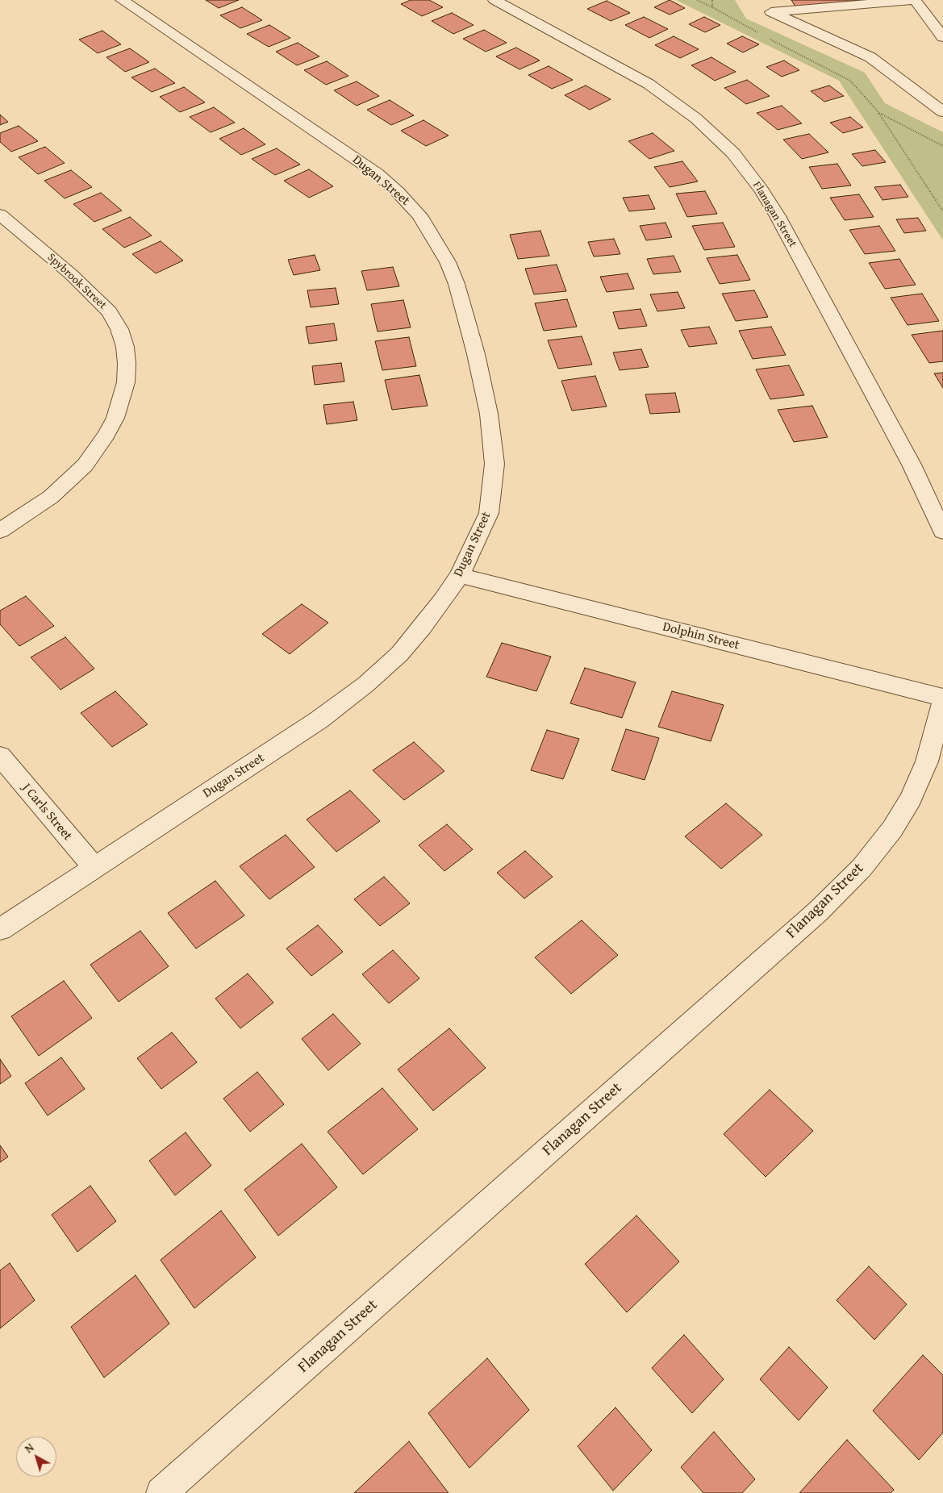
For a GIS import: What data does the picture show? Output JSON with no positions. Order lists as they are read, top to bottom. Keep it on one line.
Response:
{"streets":{"street":["Dugan Street","Flanagan Street","Spybrook Street","Dolphin Street","J Carls Street"]},"crossings":[["Dugan Street","Dolphin Street"],["Dugan Street","J Carls Street"]],"north":"top left"}
